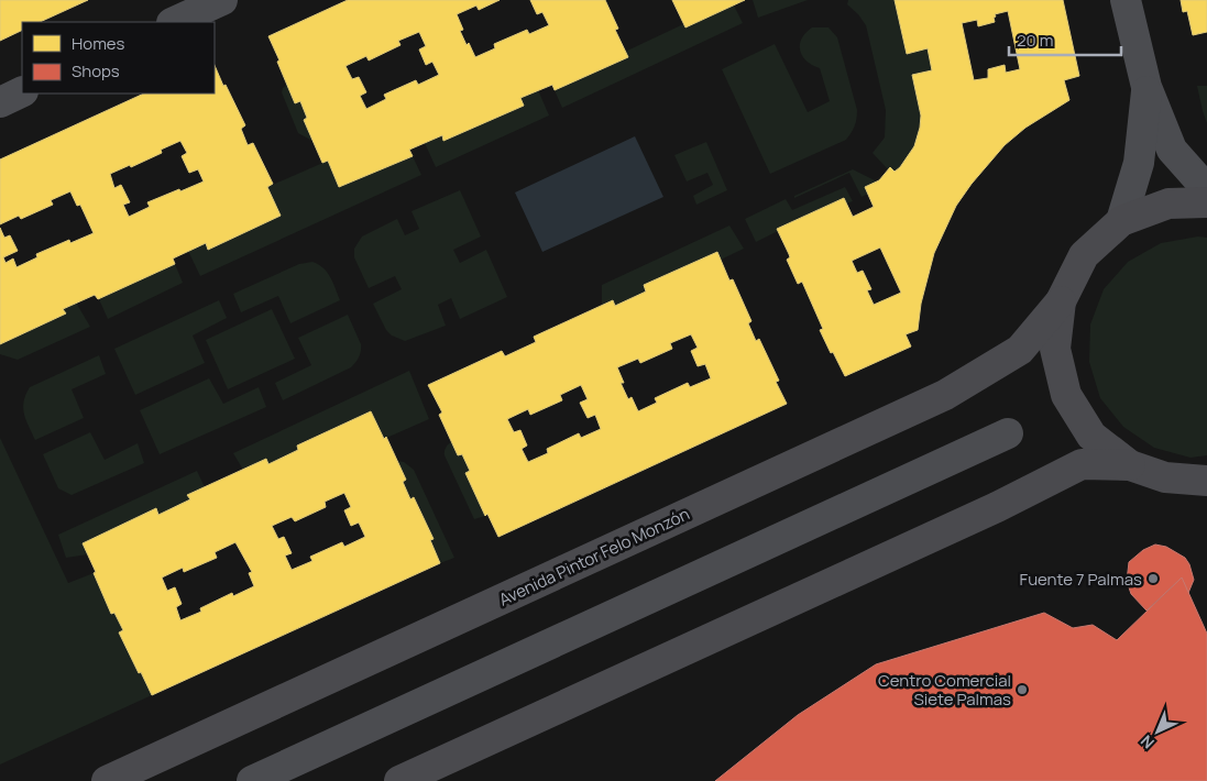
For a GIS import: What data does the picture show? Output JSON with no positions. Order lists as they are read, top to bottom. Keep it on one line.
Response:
{"streets":{"street":["Avenida Pintor Felo Monzón"]},"places":["Fuente 7 Palmas","Centro Comercial Siete Palmas"],"legend":["Homes","Shops"],"scale_bar":"20 m","north":"bottom left"}
